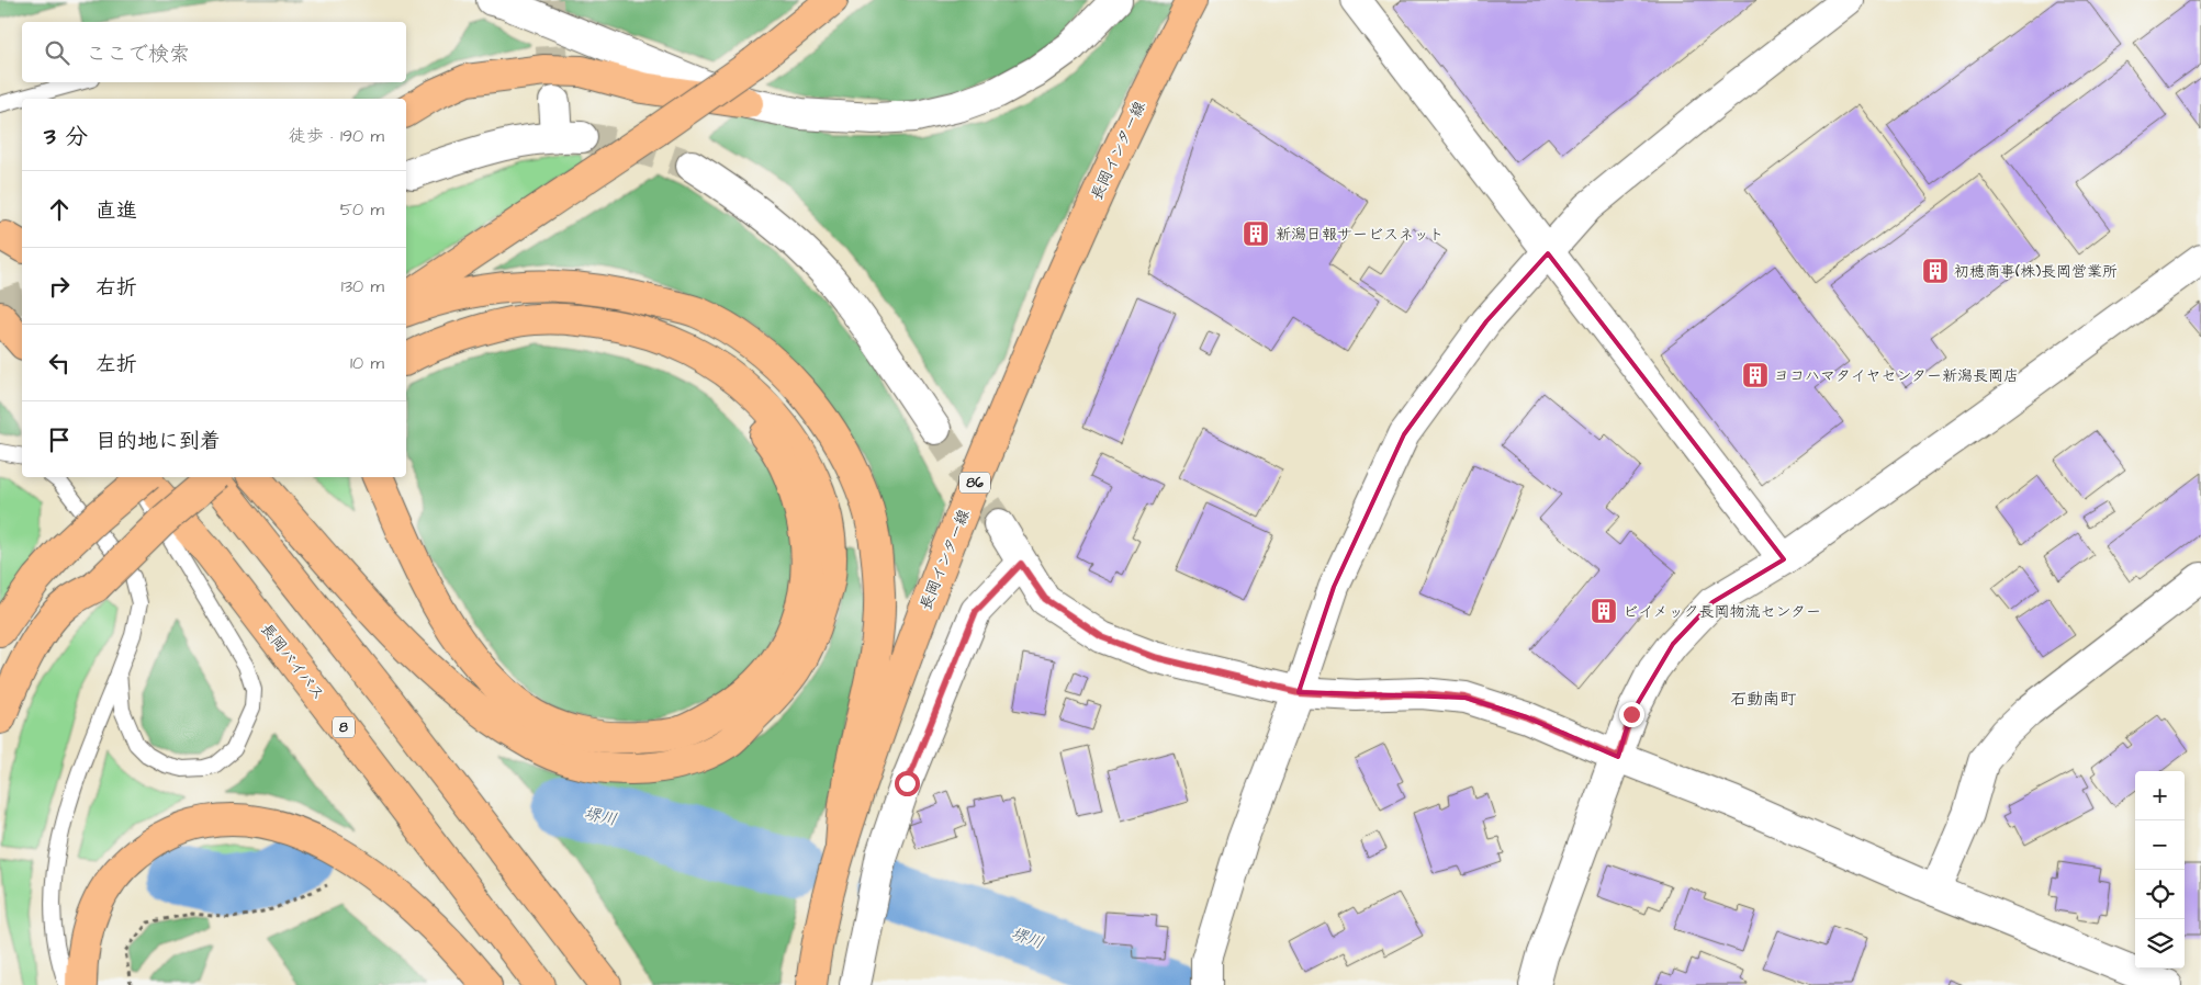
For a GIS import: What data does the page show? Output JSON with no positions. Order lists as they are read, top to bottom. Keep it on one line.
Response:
{"streets":{"main road":["長岡インター線","86","長岡バイパス","8"]},"districts":["石動南町"],"water":["堺川"],"places":{"building":["新潟日報サービスネット","初穂商事(株)長岡営業所","ヨコハマタイヤセンター新潟長岡店","ビイメック長岡物流センター"]},"page":{"search":"ここで検索","heading":["3 分","徒歩 · 190 m"],"list":[["直進","50 m"],["右折","130 m"],["左折","10 m"],"目的地に到着"],"map_buttons":["+","−"]}}
